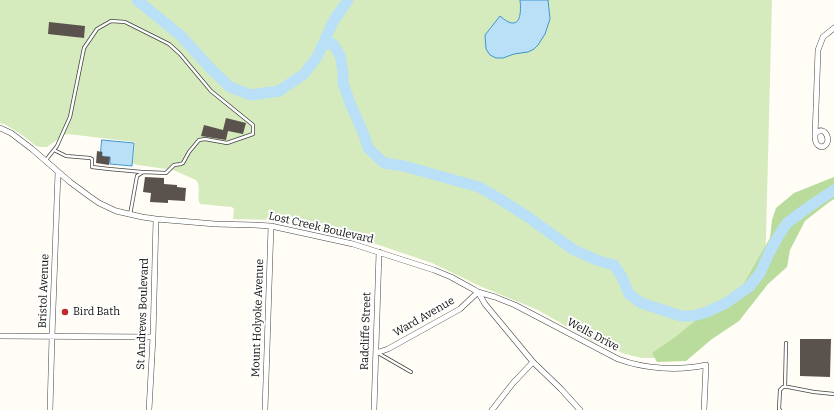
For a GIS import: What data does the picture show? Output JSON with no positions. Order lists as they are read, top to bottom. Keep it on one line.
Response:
{"streets":{"street":["Lost Creek Boulevard","Bristol Avenue","St Andrews Boulevard","Ward Avenue","Mount Holyoke Avenue","Radcliffe Street","Wells Drive"]},"crossings":[["Lost Creek Boulevard","Bristol Avenue"],["Lost Creek Boulevard","St Andrews Boulevard"],["Lost Creek Boulevard","Ward Avenue"],["Lost Creek Boulevard","Mount Holyoke Avenue"],["Lost Creek Boulevard","Radcliffe Street"],["Lost Creek Boulevard","Wells Drive"],["Ward Avenue","Radcliffe Street"],["Ward Avenue","Wells Drive"]],"places":["Bird Bath"]}
